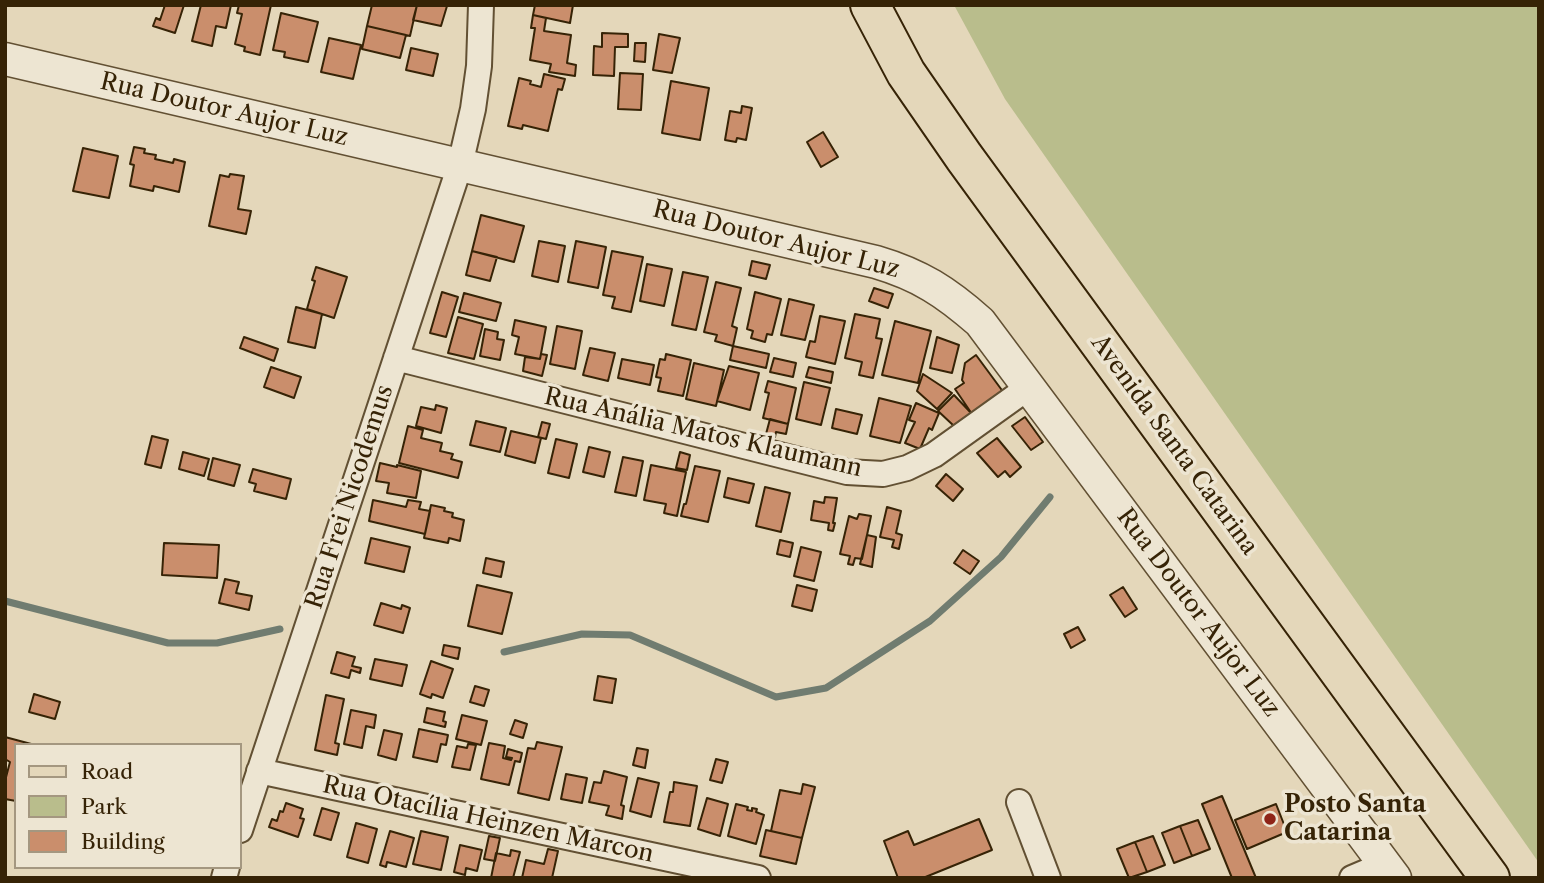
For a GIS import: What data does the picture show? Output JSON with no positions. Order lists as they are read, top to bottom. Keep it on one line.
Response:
{"streets":{"main road":["Avenida Santa Catarina"],"street":["Rua Doutor Aujor Luz","Rua Anália Matos Klaumann","Rua Frei Nicodemus","Rua Otacília Heinzen Marcon"]},"crossings":[["Rua Doutor Aujor Luz","Rua Anália Matos Klaumann"],["Rua Doutor Aujor Luz","Rua Frei Nicodemus"],["Rua Anália Matos Klaumann","Rua Frei Nicodemus"],["Rua Frei Nicodemus","Rua Otacília Heinzen Marcon"]],"places":["Posto Santa Catarina"],"legend":["Road","Park","Building"]}
